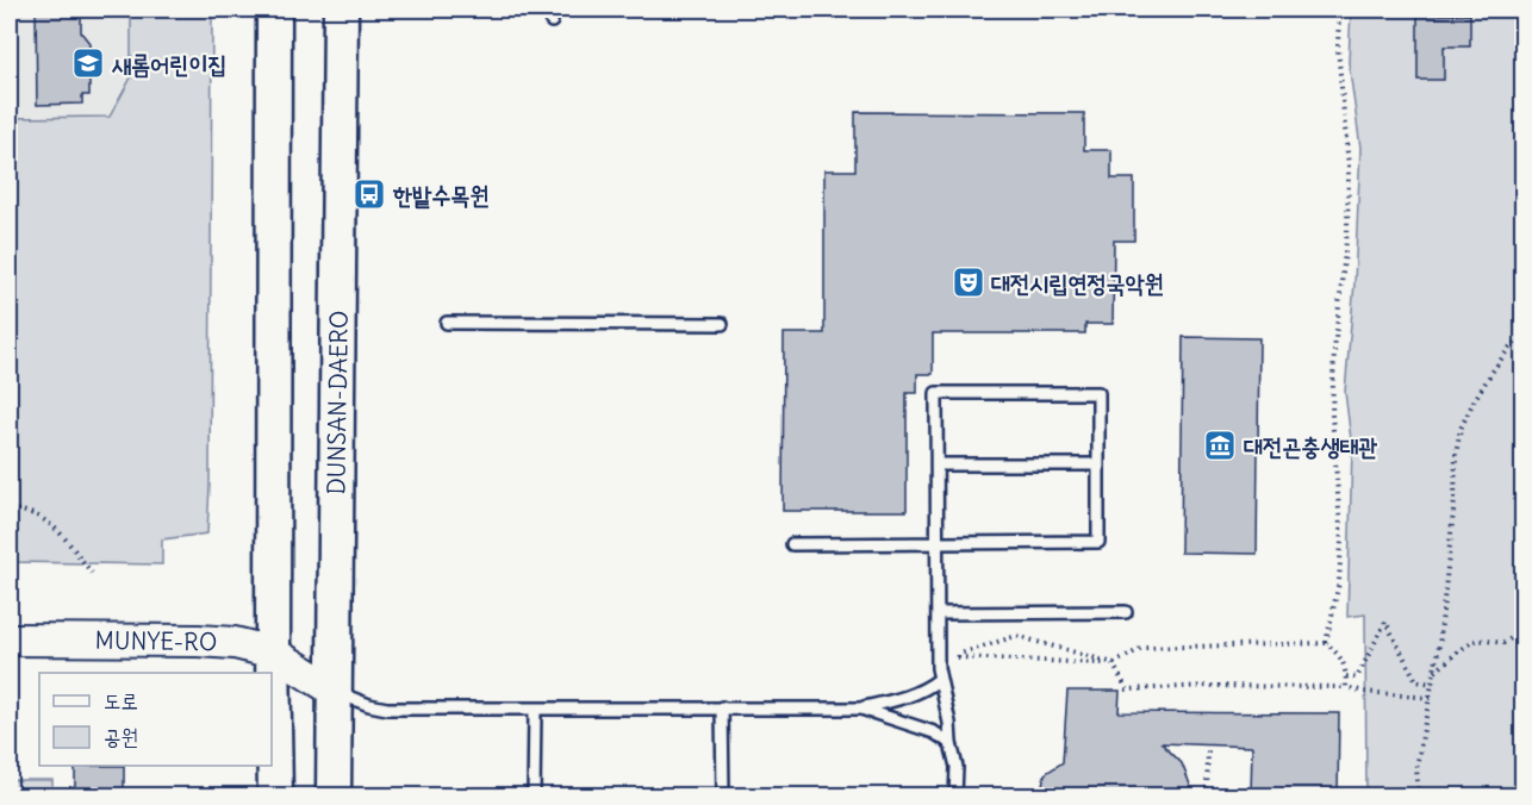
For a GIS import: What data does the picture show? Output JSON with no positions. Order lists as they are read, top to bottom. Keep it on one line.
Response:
{"streets":{"main road":["DUNSAN-DAERO","MUNYE-RO"]},"crossings":[["DUNSAN-DAERO","MUNYE-RO"]],"places":{"school or university":["새롬어린이집"],"bus stop":["한밭수목원"],"theatre":["대전시립연정국악원"],"museum":["대전곤충생태관"]},"legend":["도로","공원"]}
